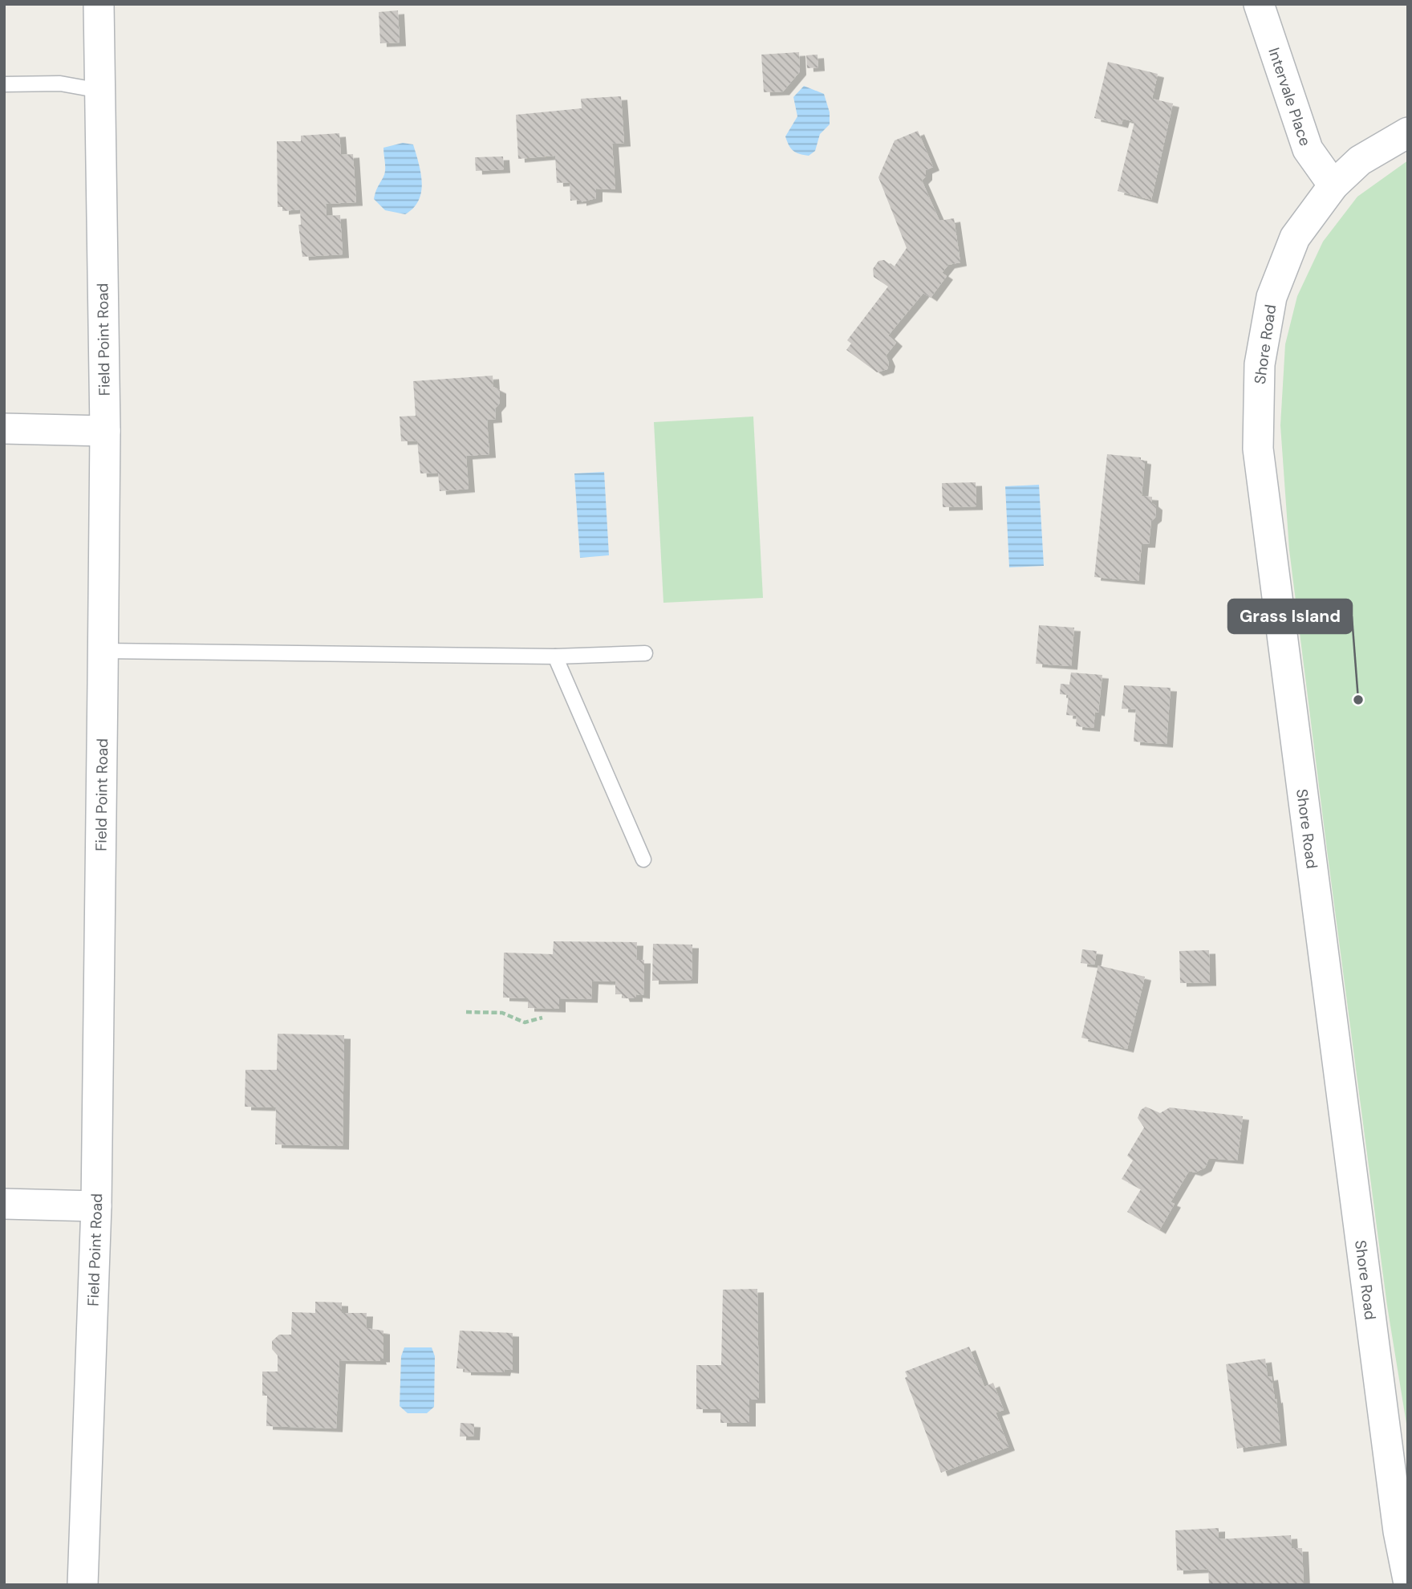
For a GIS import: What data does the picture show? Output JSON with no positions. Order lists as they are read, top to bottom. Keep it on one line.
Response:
{"streets":{"street":["Intervale Place","Field Point Road","Shore Road"]},"crossings":[["Intervale Place","Shore Road"]],"places":["Grass Island"]}
